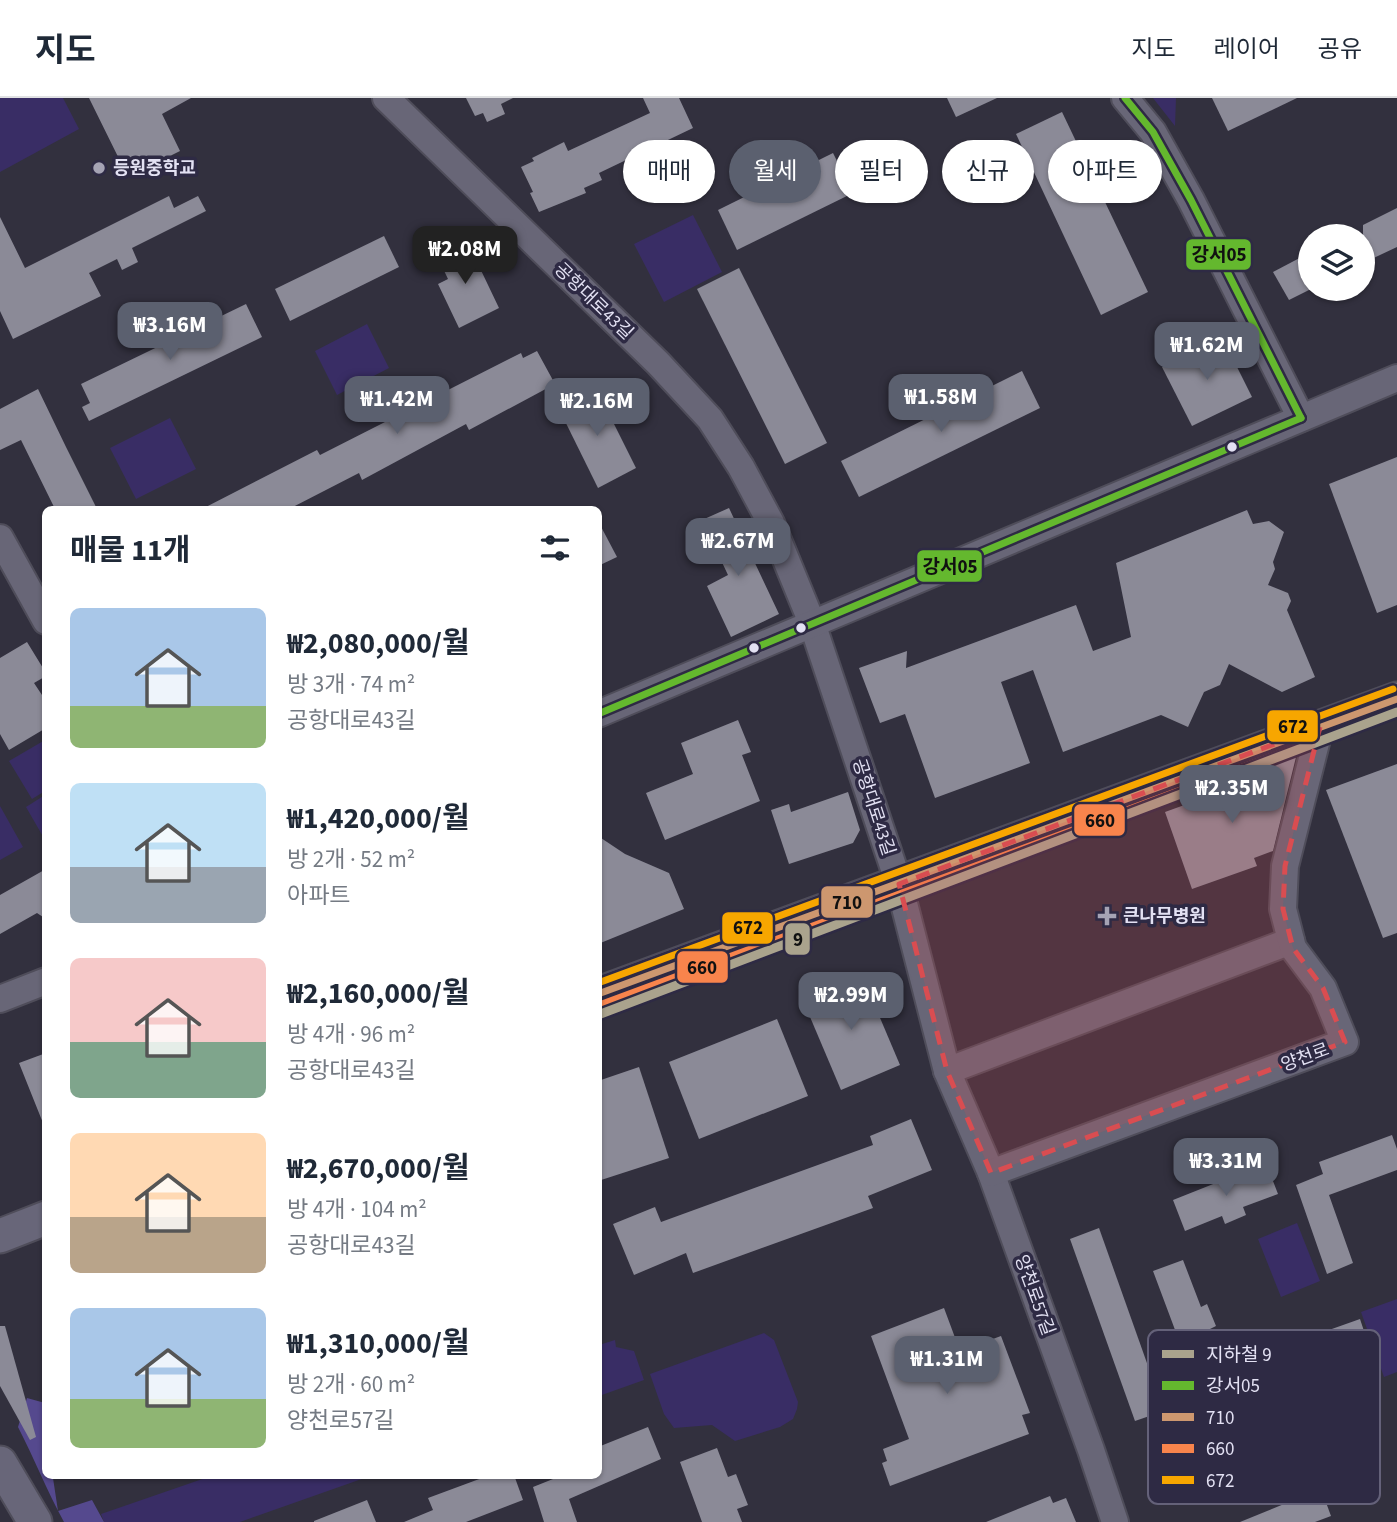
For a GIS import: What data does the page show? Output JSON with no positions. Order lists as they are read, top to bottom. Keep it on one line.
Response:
{"streets":{"street":["공항대로43길","양천로","양천로57길"]},"crossings":[["공항대로43길","양천로57길"],["양천로","양천로57길"]],"places":{"other":["등원중학교"],"health":["큰나무병원"]},"lines":["transit line 강서05","transit line 672","transit line 710","transit line 660","metro line 9"],"legend":["지하철 9","강서05","710","660","672"],"page":{"header":"지도","nav":["지도","레이어","공유"],"chip":["매매","월세","필터","신규","아파트"],"price":["₩2.08M","₩3.16M","₩1.62M","₩1.58M","₩1.42M","₩2.16M","₩2.67M","₩2.35M","₩2.99M","₩3.31M","₩1.31M"],"heading":"매물 11개","list":[{"name":"₩2,080,000/월","note":"방 3개 · 74 m² · 공항대로43길"},{"name":"₩1,420,000/월","note":"방 2개 · 52 m² · 아파트"},{"name":"₩2,160,000/월","note":"방 4개 · 96 m² · 공항대로43길"},{"name":"₩2,670,000/월","note":"방 4개 · 104 m² · 공항대로43길"},{"name":"₩1,310,000/월","note":"방 2개 · 60 m² · 양천로57길"}]}}
